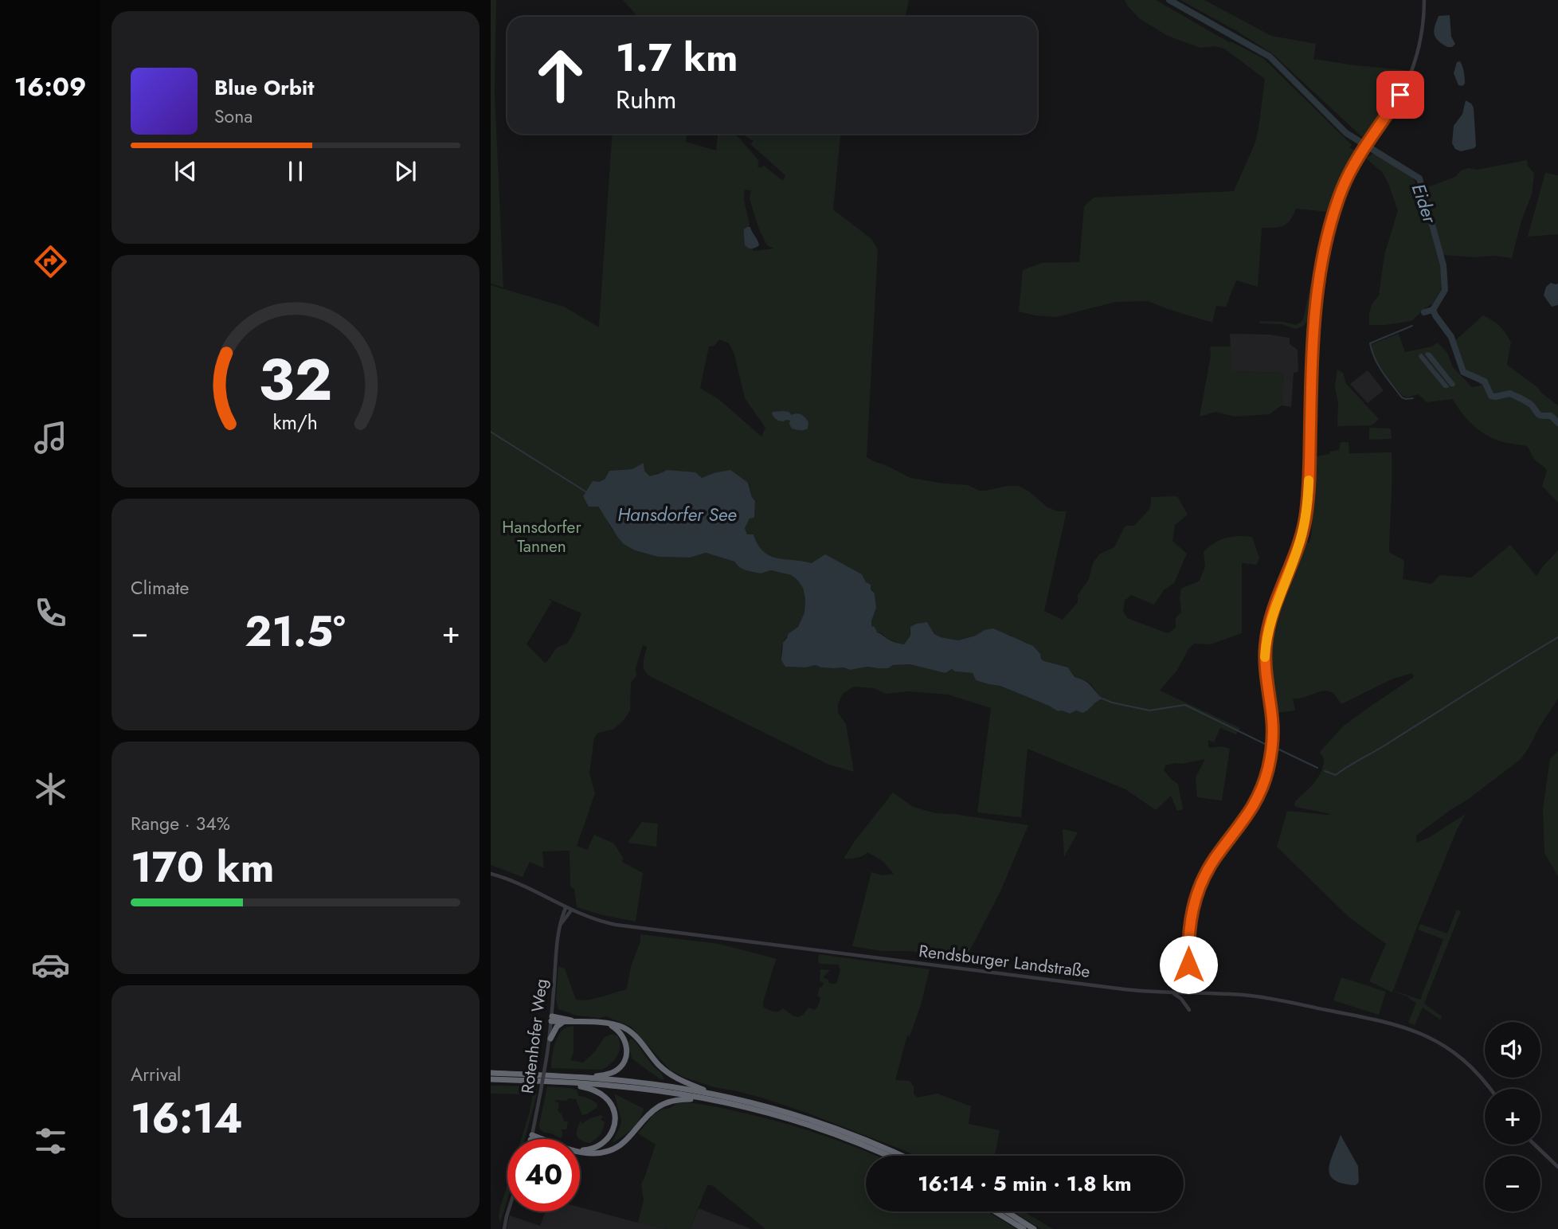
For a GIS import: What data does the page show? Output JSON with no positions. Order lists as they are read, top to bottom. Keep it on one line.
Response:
{"streets":{"street":["Rendsburger Landstraße","Rotenhofer Weg"]},"crossings":[["Rendsburger Landstraße","Rotenhofer Weg"]],"water":["Eider","Hansdorfer See"],"parks":["Hansdorfer Tannen"],"page":{"tabs":"16:09","turn":["1.7 km","Ruhm"],"song":["Blue Orbit","Sona"],"tile":["Climate",["Range · 34%","170 km"],["Arrival","16:14"]],"heat":["−","21.5°","+"],"map_buttons":["+","−"],"limit":"40","trip":"16:14 · 5 min · 1.8 km","gauge":["32","km/h"]}}
